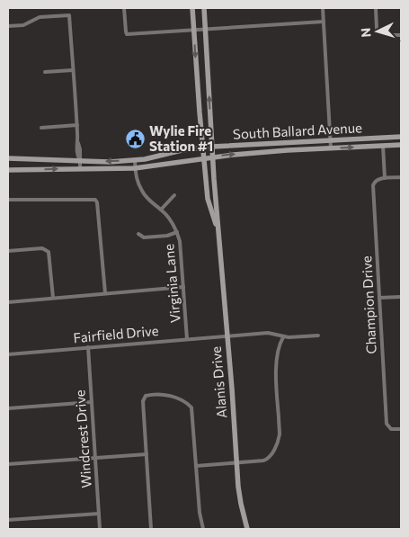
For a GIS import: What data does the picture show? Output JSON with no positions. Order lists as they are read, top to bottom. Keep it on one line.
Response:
{"streets":{"main road":["South Ballard Avenue","Alanis Drive"],"street":["Virginia Lane","Champion Drive","Fairfield Drive","Windcrest Drive"]},"crossings":[["South Ballard Avenue","Virginia Lane"],["South Ballard Avenue","Alanis Drive"],["Virginia Lane","Fairfield Drive"],["Fairfield Drive","Alanis Drive"],["Fairfield Drive","Windcrest Drive"]],"places":{"public building":["Wylie Fire Station #1"]},"north":"left"}
